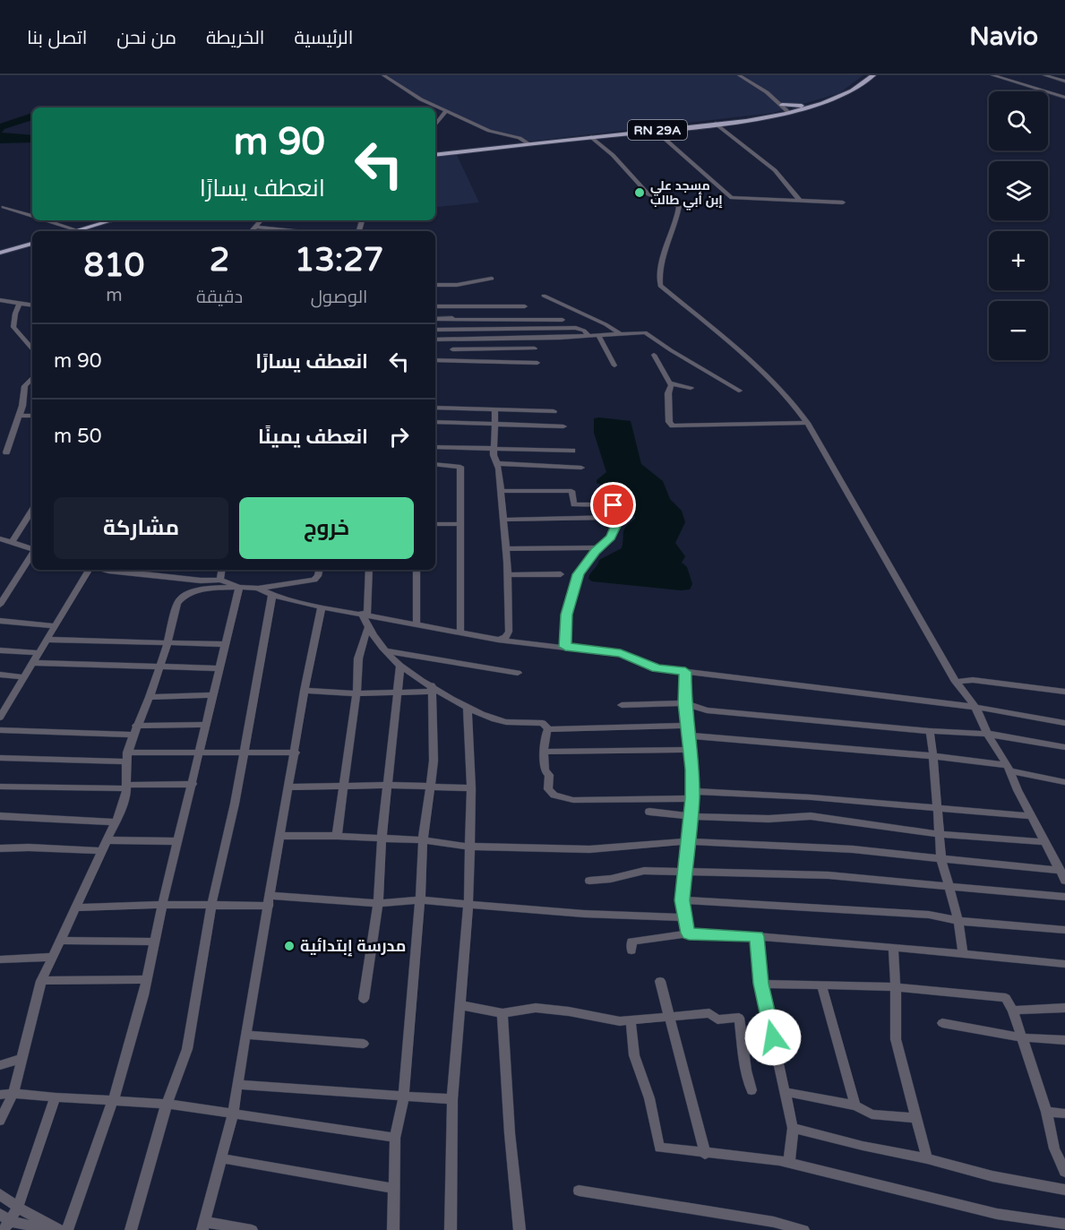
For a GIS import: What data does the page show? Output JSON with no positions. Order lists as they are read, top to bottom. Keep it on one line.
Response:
{"streets":{"main road":["RN 29A"]},"places":["مسجد علي إبن أبي طالب","مدرسة إبتدائية"],"page":{"header":"Navio","nav":["الرئيسية","الخريطة","من نحن","اتصل بنا"],"map_buttons":["+","−"],"turn":["90 m","انعطف يسارًا"],"eta":["13:27","الوصول","2","دقيقة","810","m"],"list":[{"name":"انعطف يسارًا","value":"90 m"},{"name":"انعطف يمينًا","value":"50 m"}],"buttons":["خروج","مشاركة"]}}
